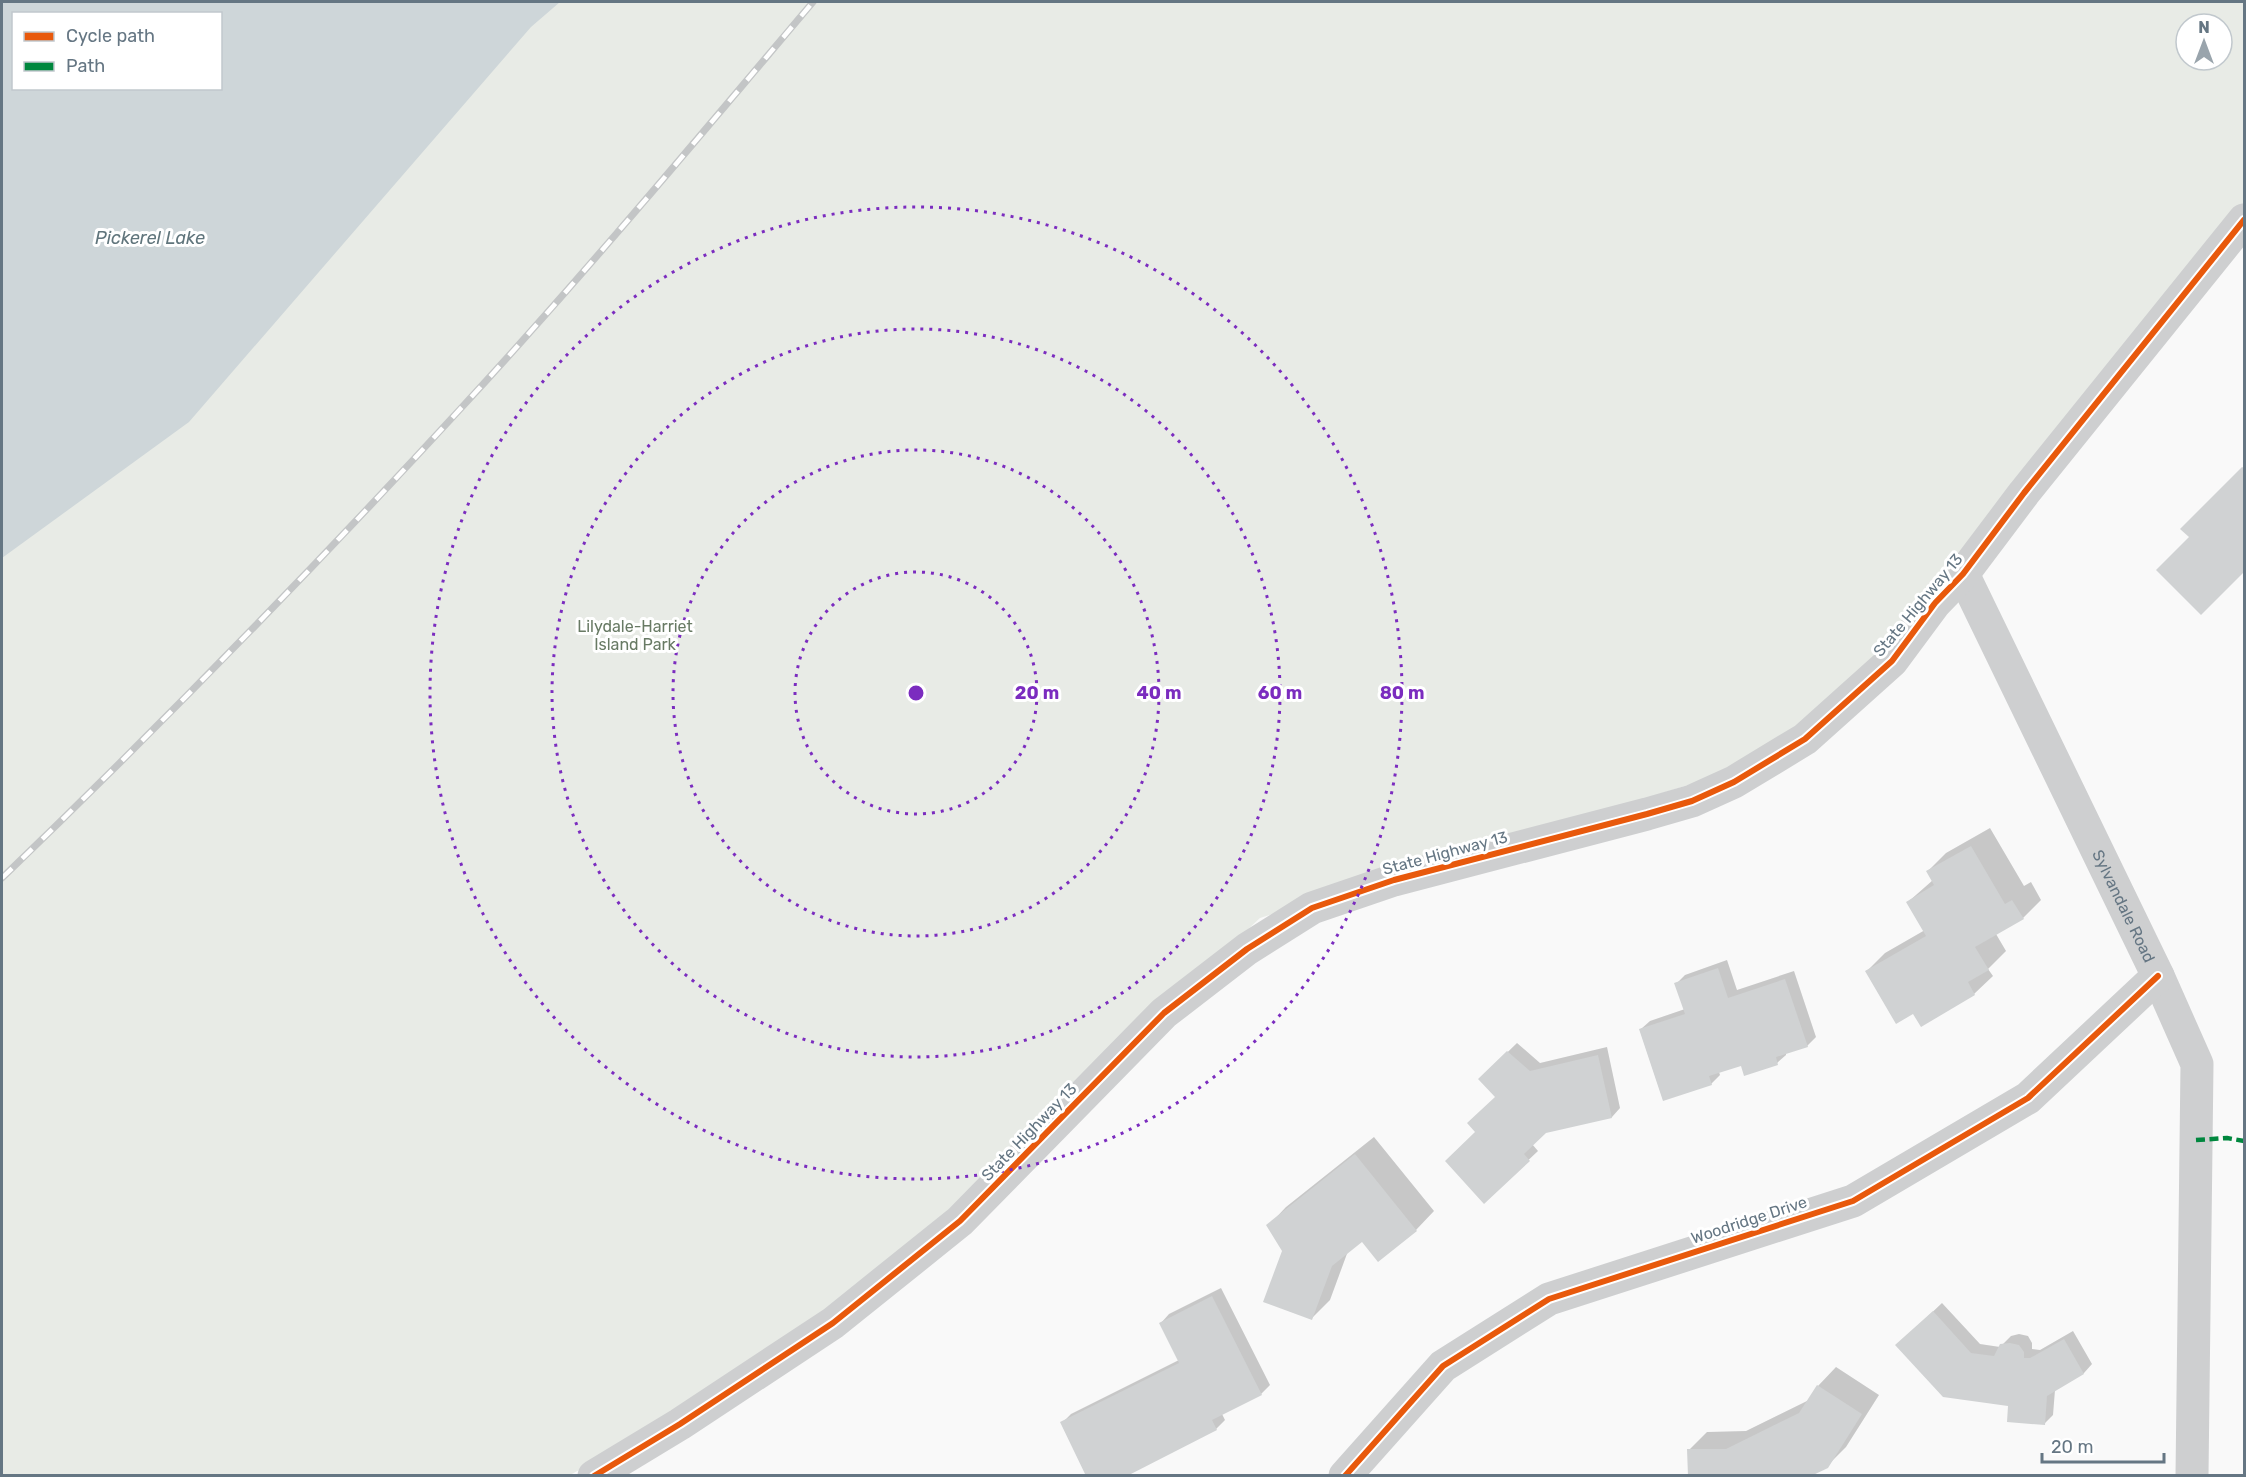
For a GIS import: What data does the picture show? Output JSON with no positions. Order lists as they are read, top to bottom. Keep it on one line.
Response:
{"streets":{"street":["State Highway 13","Sylvandale Road","Woodridge Drive"]},"crossings":[["State Highway 13","Sylvandale Road"],["Sylvandale Road","Woodridge Drive"]],"water":["Pickerel Lake"],"parks":["Lilydale-Harriet Island Park"],"legend":["Cycle path","Path"],"scale_bar":"20 m","north":"top","rings":["20 m","40 m","60 m","80 m"]}
